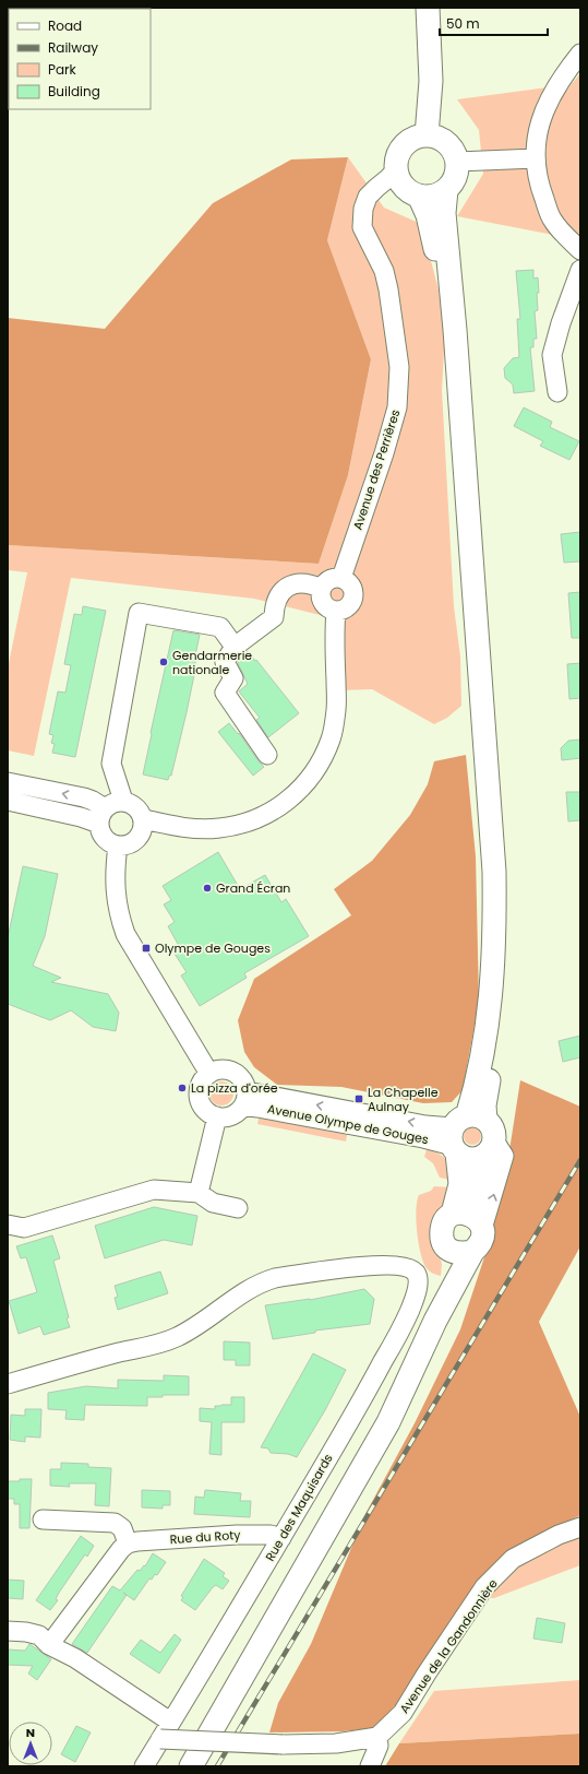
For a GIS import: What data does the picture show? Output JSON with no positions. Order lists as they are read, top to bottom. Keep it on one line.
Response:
{"streets":{"street":["Avenue des Perrières","Avenue Olympe de Gouges","Rue des Maquisards","Rue du Roty","Avenue de la Gandonnière"]},"crossings":[["Rue des Maquisards","Rue du Roty"]],"places":{"other":["Gendarmerie nationale","Grand Écran","La pizza d'orée"],"transit":["Olympe de Gouges","La Chapelle Aulnay"]},"legend":["Road","Railway","Park","Building"],"scale_bar":"50 m","north":"top"}
